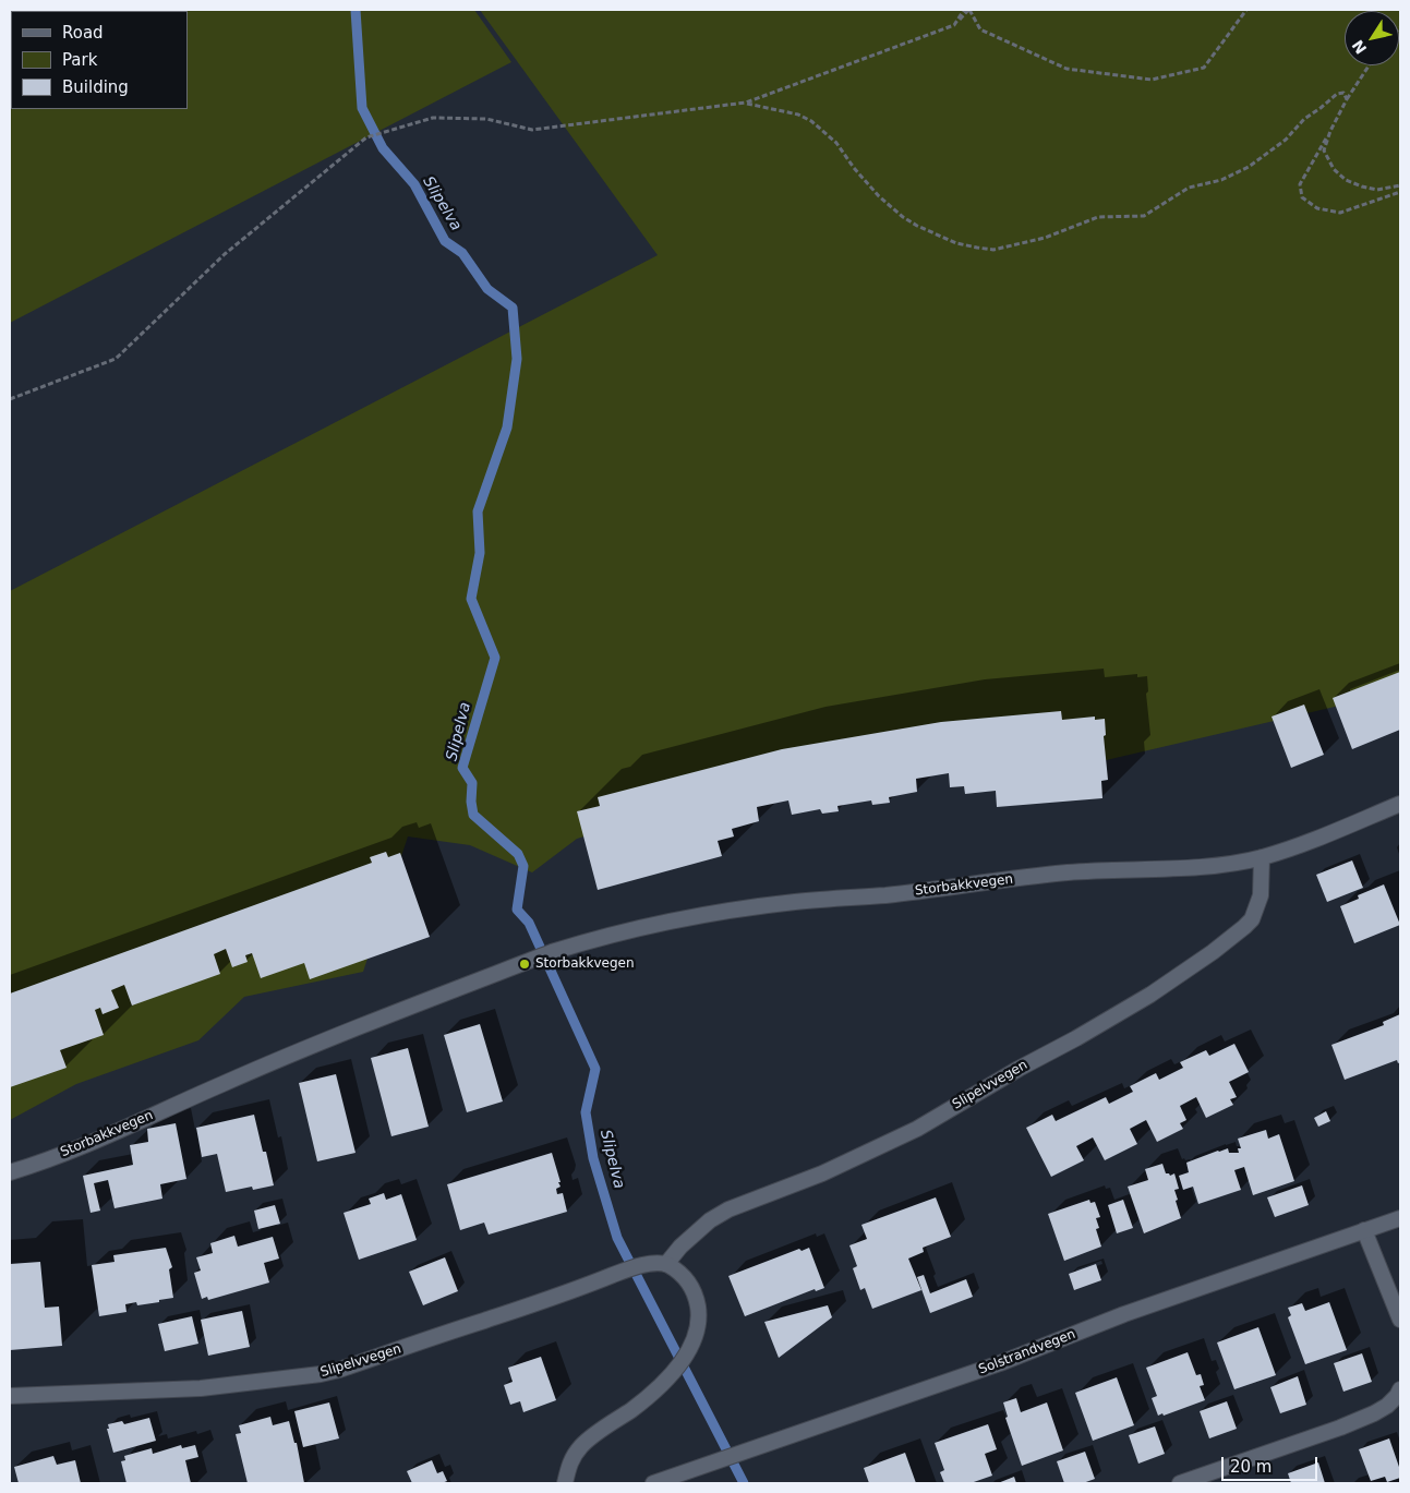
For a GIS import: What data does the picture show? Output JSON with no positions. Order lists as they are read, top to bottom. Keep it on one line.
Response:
{"streets":{"street":["Storbakkvegen","Slipelvvegen","Solstrandvegen"]},"crossings":[["Storbakkvegen","Slipelvvegen"]],"water":["Slipelva"],"places":["Storbakkvegen"],"legend":["Road","Park","Building"],"scale_bar":"20 m","north":"bottom left"}
